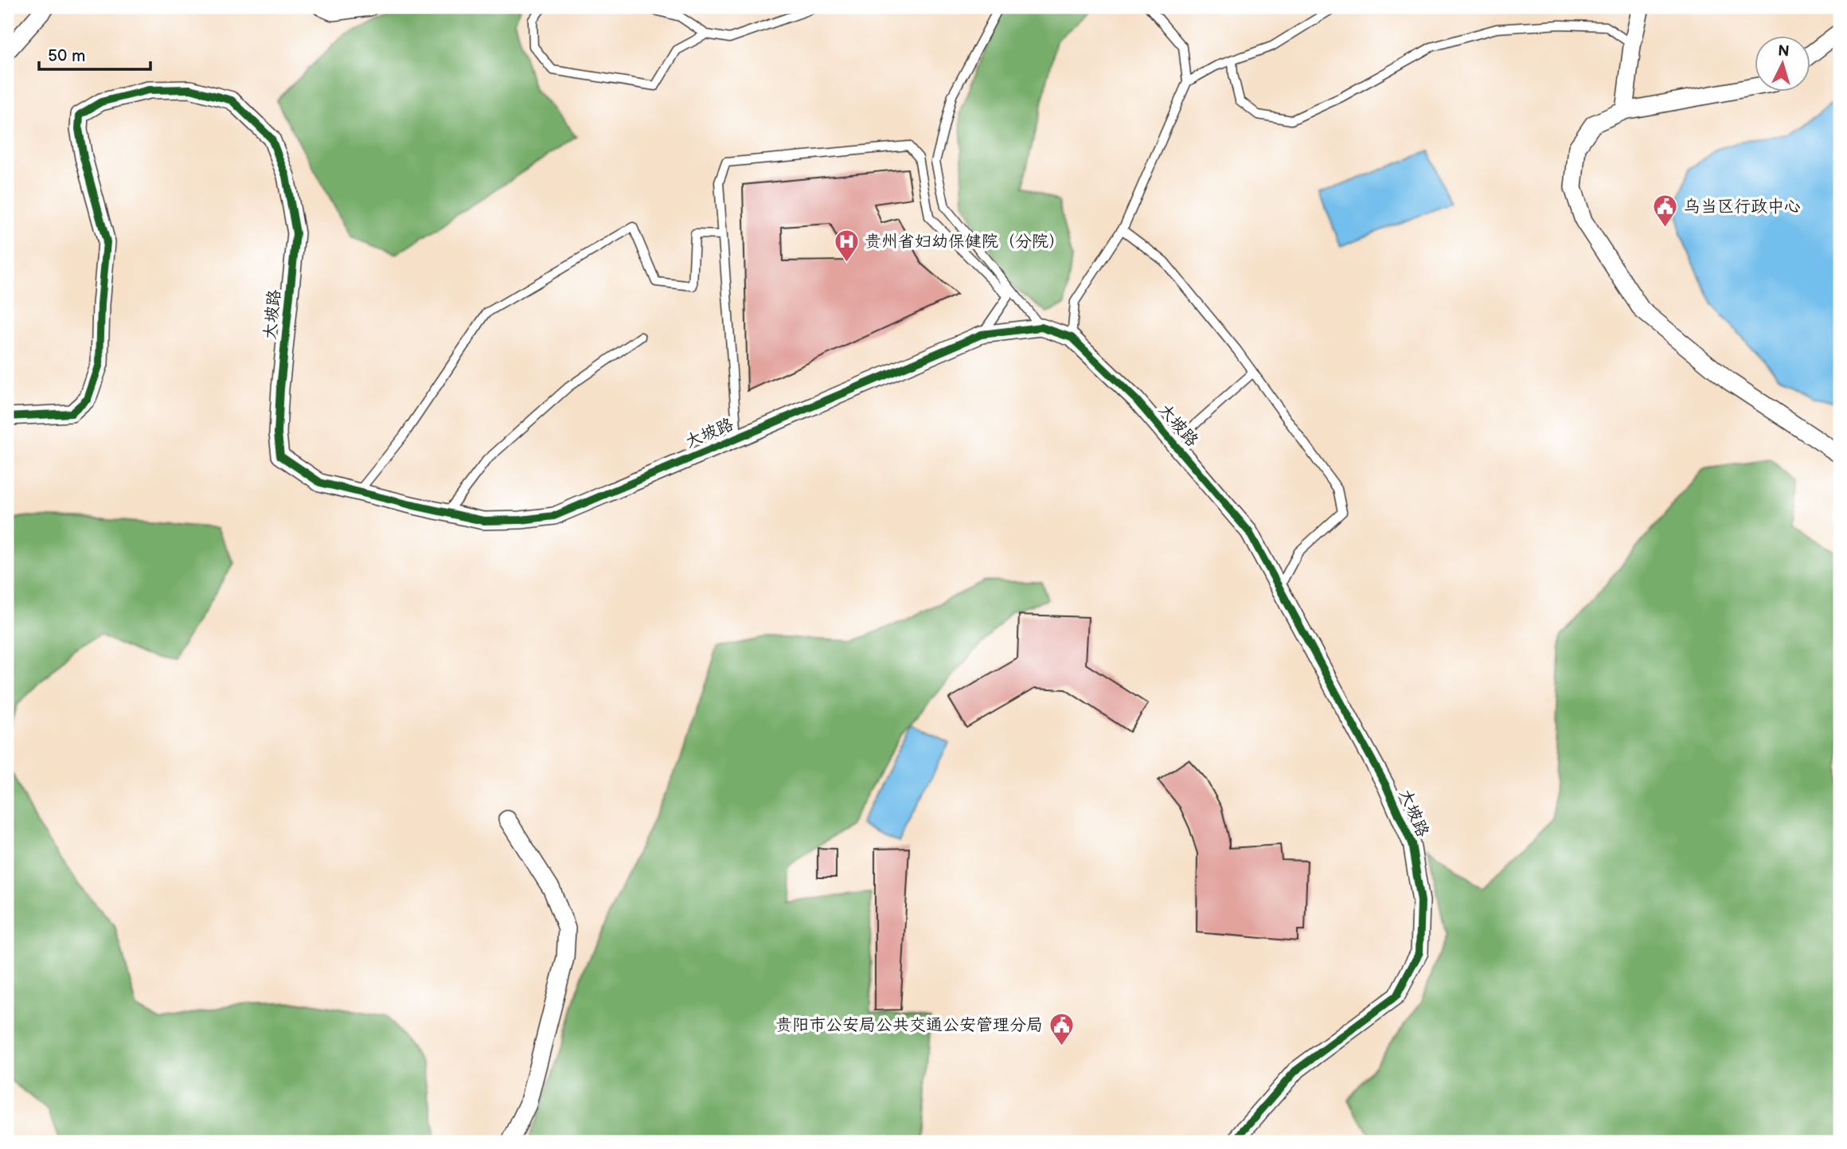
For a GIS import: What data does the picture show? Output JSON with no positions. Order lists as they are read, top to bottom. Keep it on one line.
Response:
{"streets":{"street":["大坡路"]},"places":{"public building":["乌当区行政中心","贵阳市公安局公共交通公安管理分局"],"hospital":["贵州省妇幼保健院（分院）"]},"scale_bar":"50 m","north":"top"}
